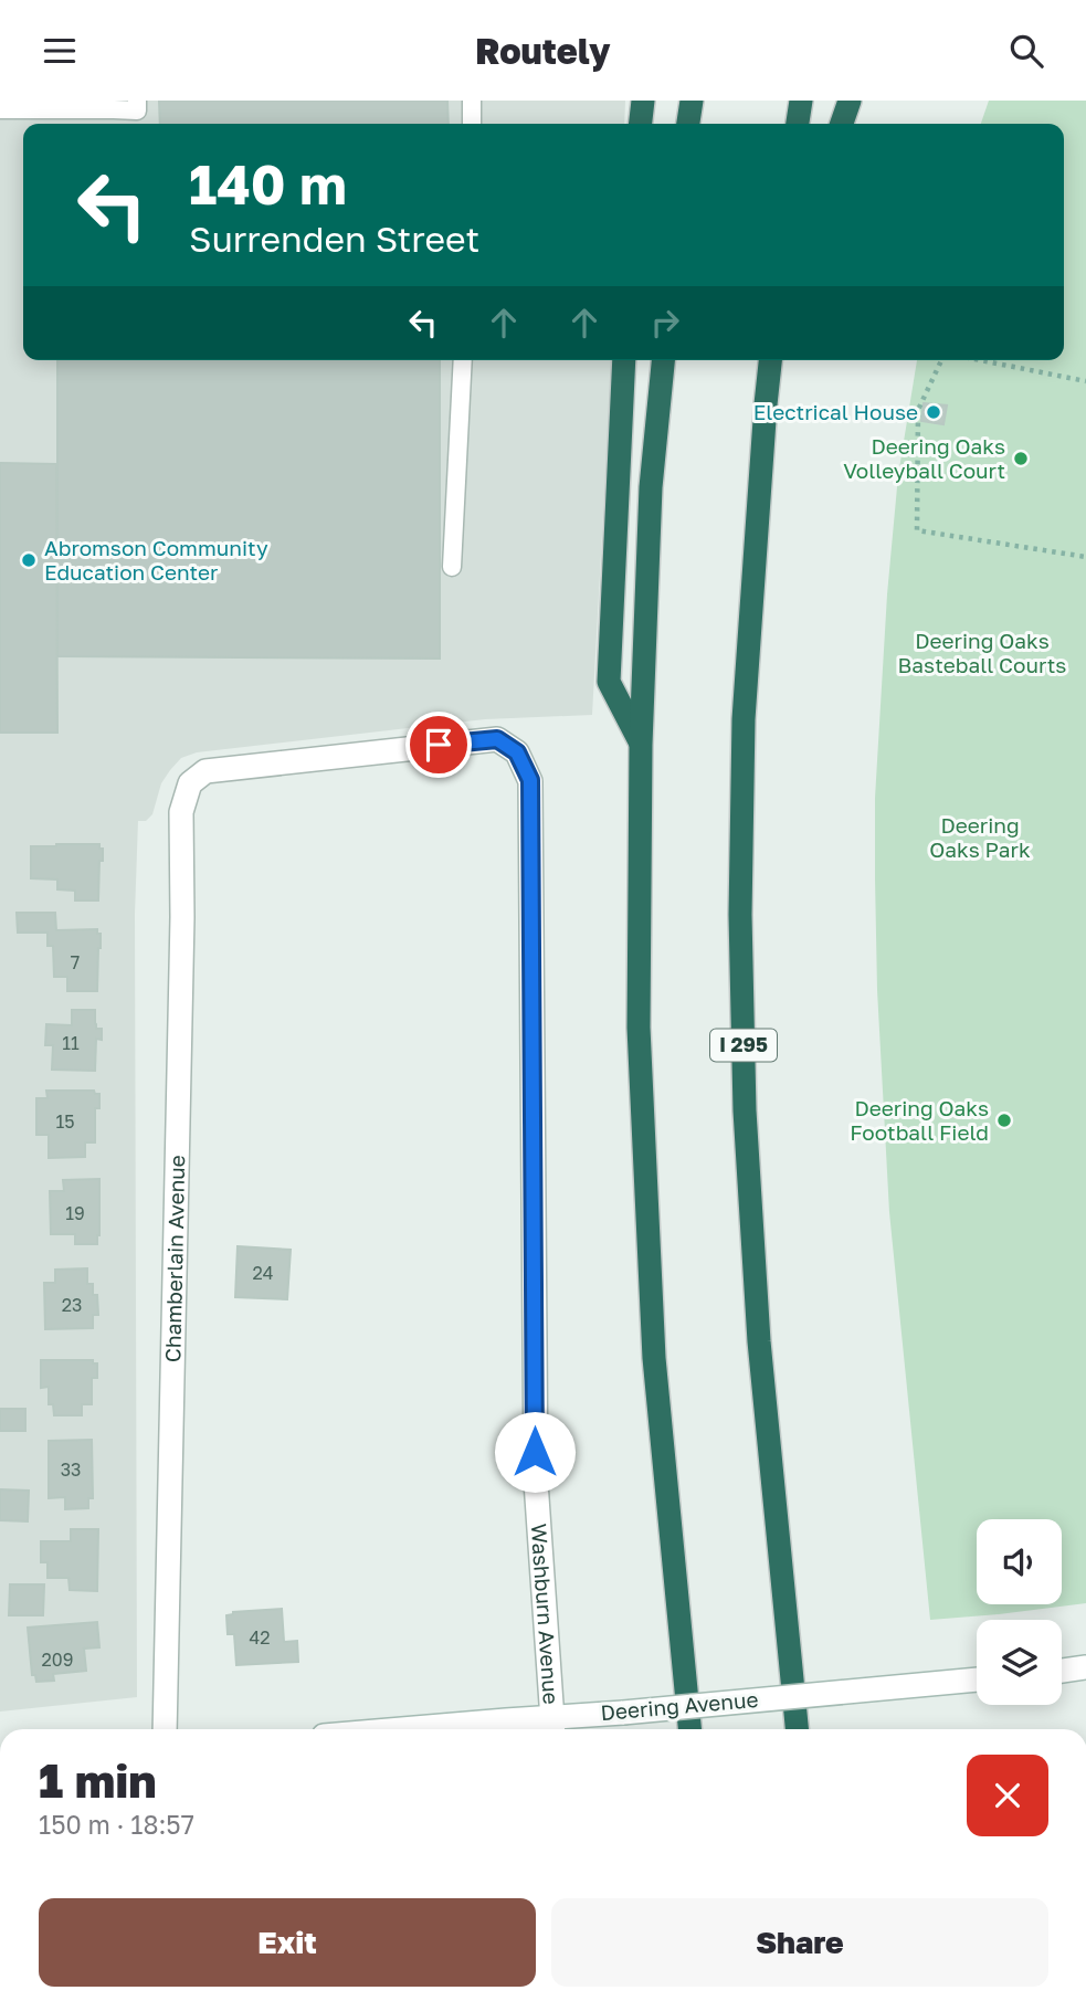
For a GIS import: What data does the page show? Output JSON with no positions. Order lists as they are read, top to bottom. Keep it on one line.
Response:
{"streets":{"highway":["I 295"],"street":["Chamberlain Avenue","Washburn Avenue","Deering Avenue"]},"crossings":[["Chamberlain Avenue","Washburn Avenue"],["Washburn Avenue","Deering Avenue"]],"parks":["Deering Oaks Basteball Courts","Deering Oaks Park"],"places":["Electrical House","Deering Oaks Volleyball Court","Abromson Community Education Center","Deering Oaks Football Field"],"house_numbers":["7","11","15","19","24","23","33","42","209"],"page":{"header":"Routely","turn":["140 m","Surrenden Street"],"heading":["1 min","150 m · 18:57"],"buttons":["Exit","Share"]}}
